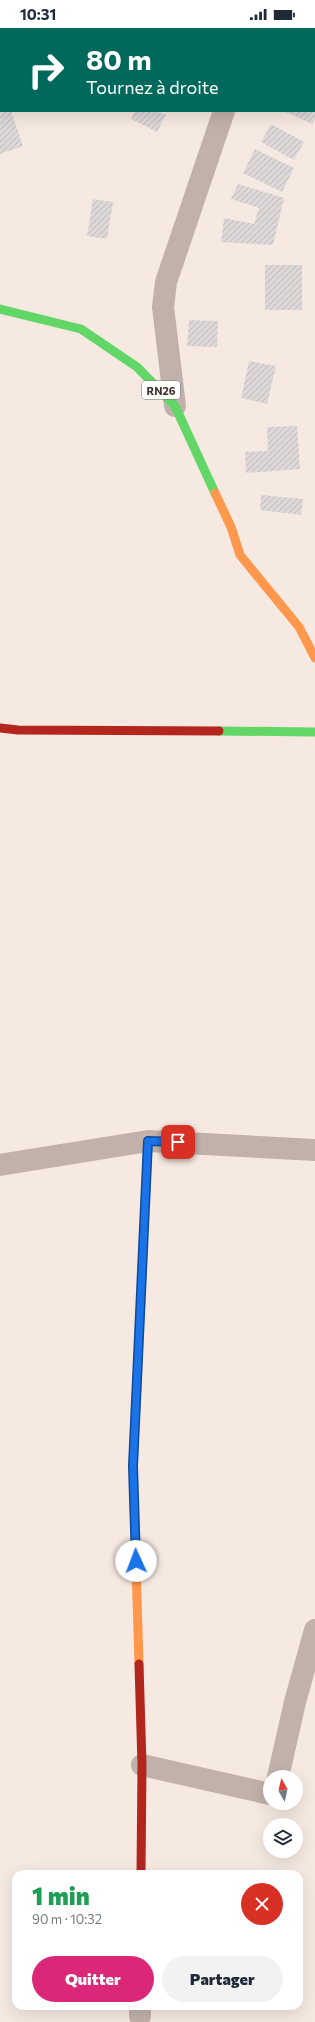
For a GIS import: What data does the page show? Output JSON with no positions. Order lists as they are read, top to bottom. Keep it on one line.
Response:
{"streets":{"street":["RN26"]},"north":"top","page":{"status":"10:31","turn":["80 m","Tournez à droite"],"heading":["1 min","90 m · 10:32"],"buttons":["Quitter","Partager"]}}
